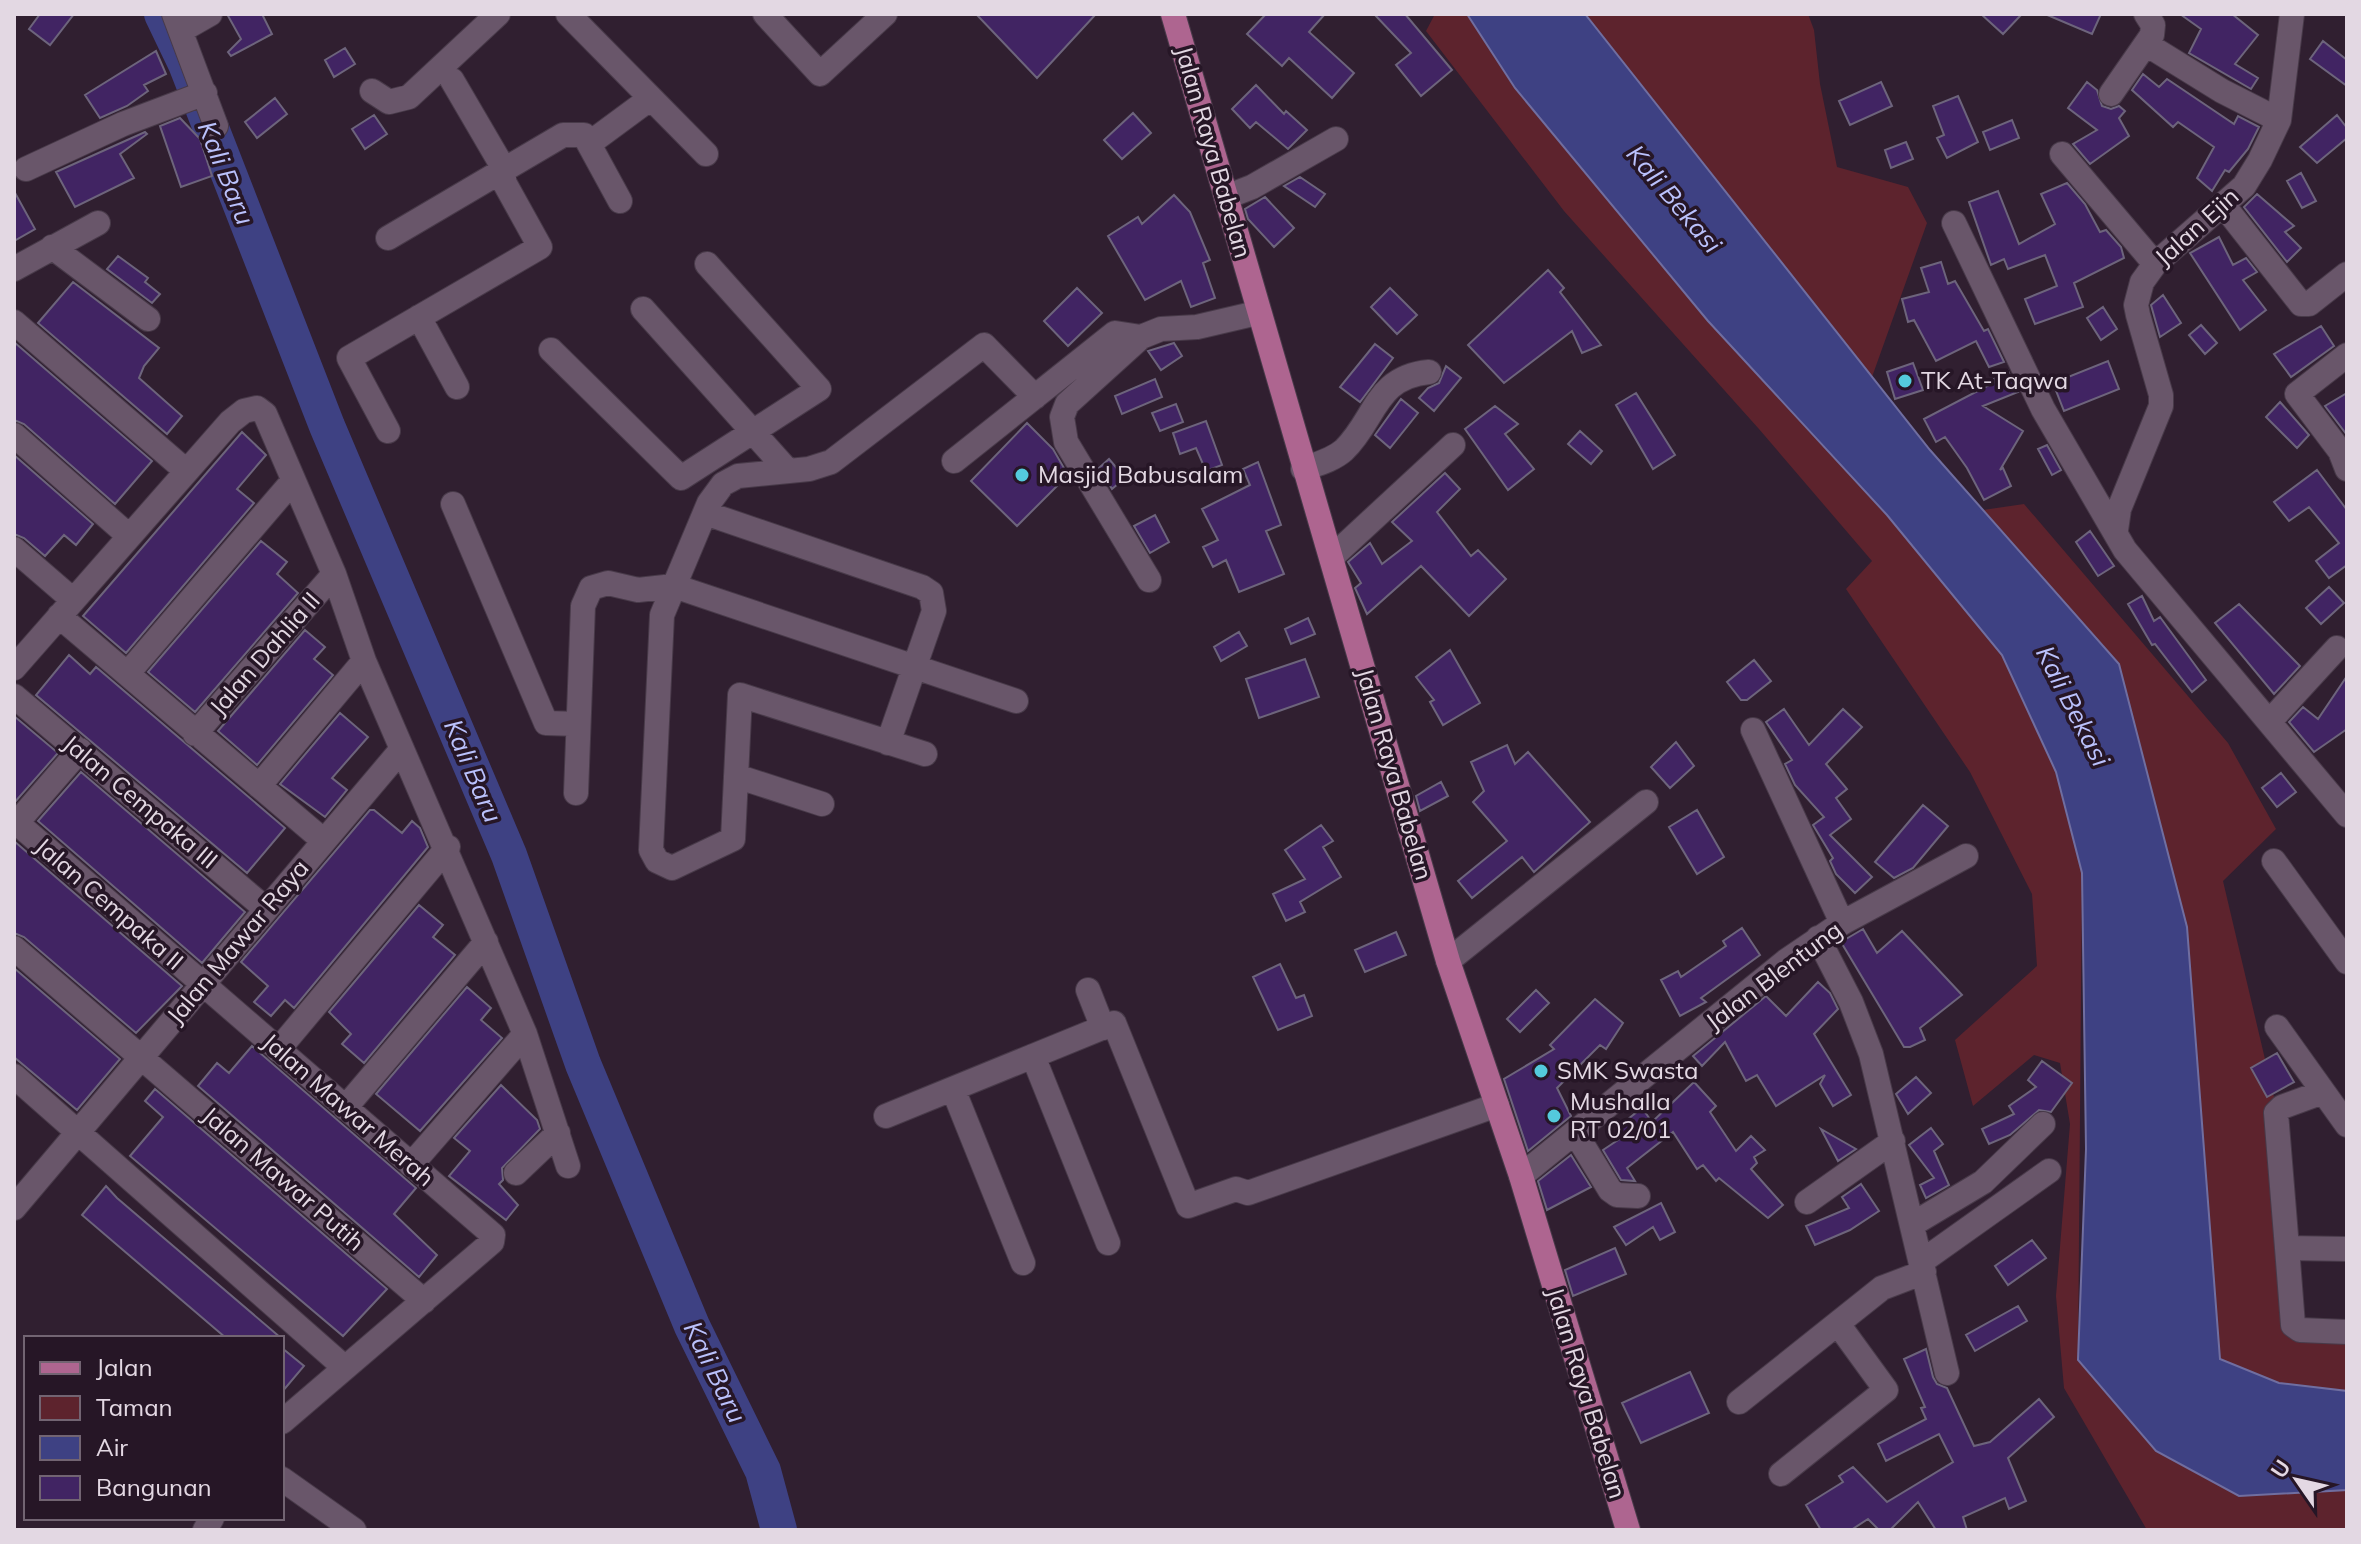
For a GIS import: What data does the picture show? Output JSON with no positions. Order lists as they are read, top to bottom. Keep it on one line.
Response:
{"streets":{"main road":["Jalan Raya Babelan"],"street":["Jalan Ejin","Jalan Dahlia II","Jalan Cempaka III","Jalan Cempaka II","Jalan Mawar Raya","Jalan Blentung","Jalan Mawar Merah","Jalan Mawar Putih"]},"crossings":[["Jalan Raya Babelan","Jalan Blentung"],["Jalan Cempaka III","Jalan Mawar Raya"],["Jalan Cempaka II","Jalan Mawar Raya"],["Jalan Cempaka II","Jalan Mawar Merah"],["Jalan Mawar Raya","Jalan Mawar Merah"],["Jalan Mawar Raya","Jalan Mawar Putih"],["Jalan Mawar Merah","Jalan Mawar Putih"]],"water":["Kali Baru","Kali Bekasi"],"places":["TK At-Taqwa","Masjid Babusalam","SMK Swasta","Mushalla RT 02/01"],"legend":["Jalan","Taman","Air","Bangunan"],"north":"top left"}
